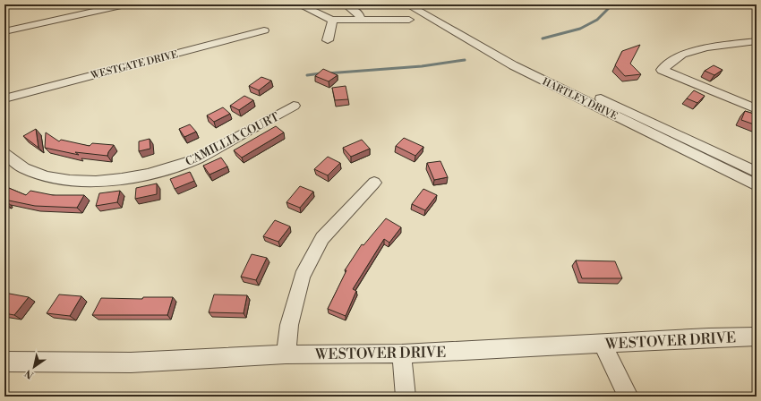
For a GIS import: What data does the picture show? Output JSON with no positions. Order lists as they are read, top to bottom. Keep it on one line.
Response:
{"streets":{"street":["WESTGATE DRIVE","HARTLEY DRIVE","CAMILLIA COURT","WESTOVER DRIVE"]},"north":"bottom left"}
